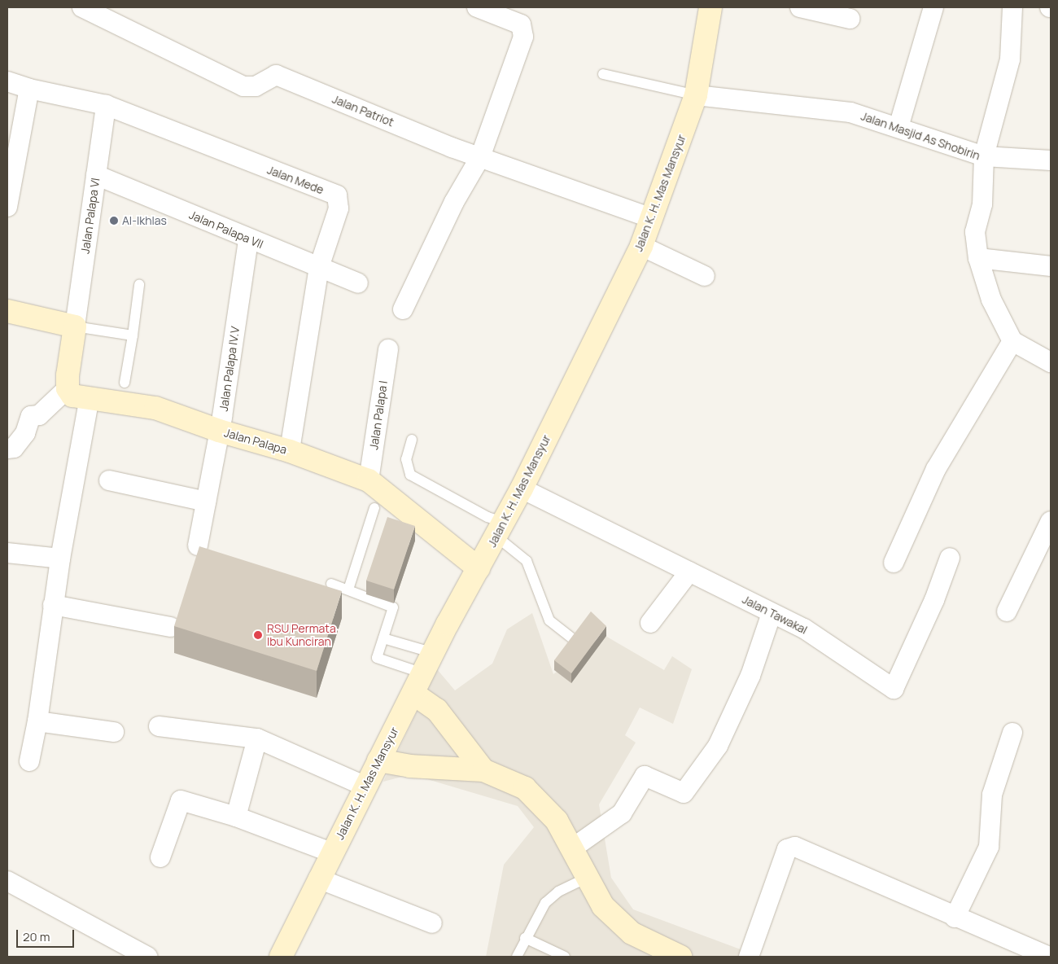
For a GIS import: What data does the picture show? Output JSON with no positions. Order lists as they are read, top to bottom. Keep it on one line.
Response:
{"streets":{"main road":["Jalan K. H. Mas Mansyur","Jalan Palapa"],"street":["Jalan Patriot","Jalan Masjid As Shobirin","Jalan Mede","Jalan Palapa VI","Jalan Palapa VII","Jalan Palapa IV.V","Jalan Palapa I","Jalan Tawakal"]},"crossings":[["Jalan Patriot","Jalan K. H. Mas Mansyur"],["Jalan Masjid As Shobirin","Jalan K. H. Mas Mansyur"],["Jalan Mede","Jalan Palapa VI"],["Jalan Mede","Jalan Palapa VII"],["Jalan Mede","Jalan Palapa"],["Jalan K. H. Mas Mansyur","Jalan Palapa"],["Jalan K. H. Mas Mansyur","Jalan Tawakal"],["Jalan Palapa VI","Jalan Palapa VII"],["Jalan Palapa VII","Jalan Palapa IV.V"],["Jalan Palapa IV.V","Jalan Palapa"],["Jalan Palapa I","Jalan Palapa"]],"places":["Al-Ikhlas","RSU Permata Ibu Kunciran"],"scale_bar":"20 m"}
